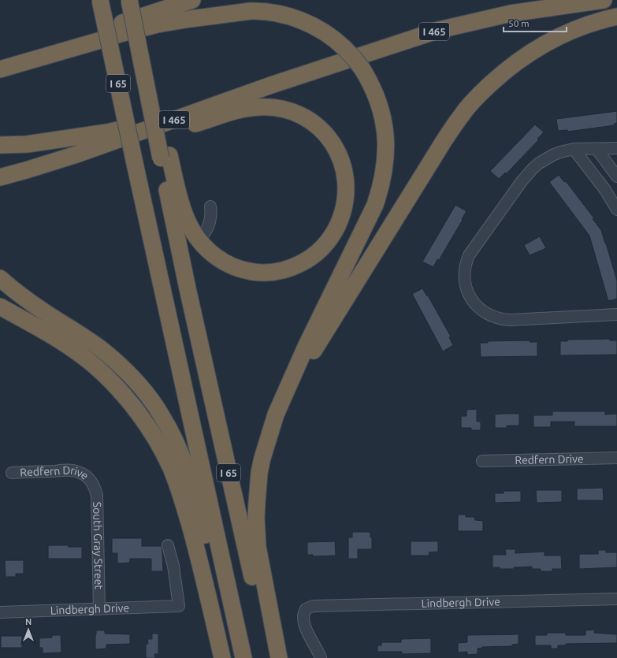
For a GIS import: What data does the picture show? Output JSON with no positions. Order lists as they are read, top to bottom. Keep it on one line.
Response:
{"streets":{"highway":["I 465","I 65"],"street":["Redfern Drive","South Gray Street","Lindbergh Drive"]},"crossings":[["Redfern Drive","South Gray Street"],["South Gray Street","Lindbergh Drive"]],"scale_bar":"50 m","north":"top"}
